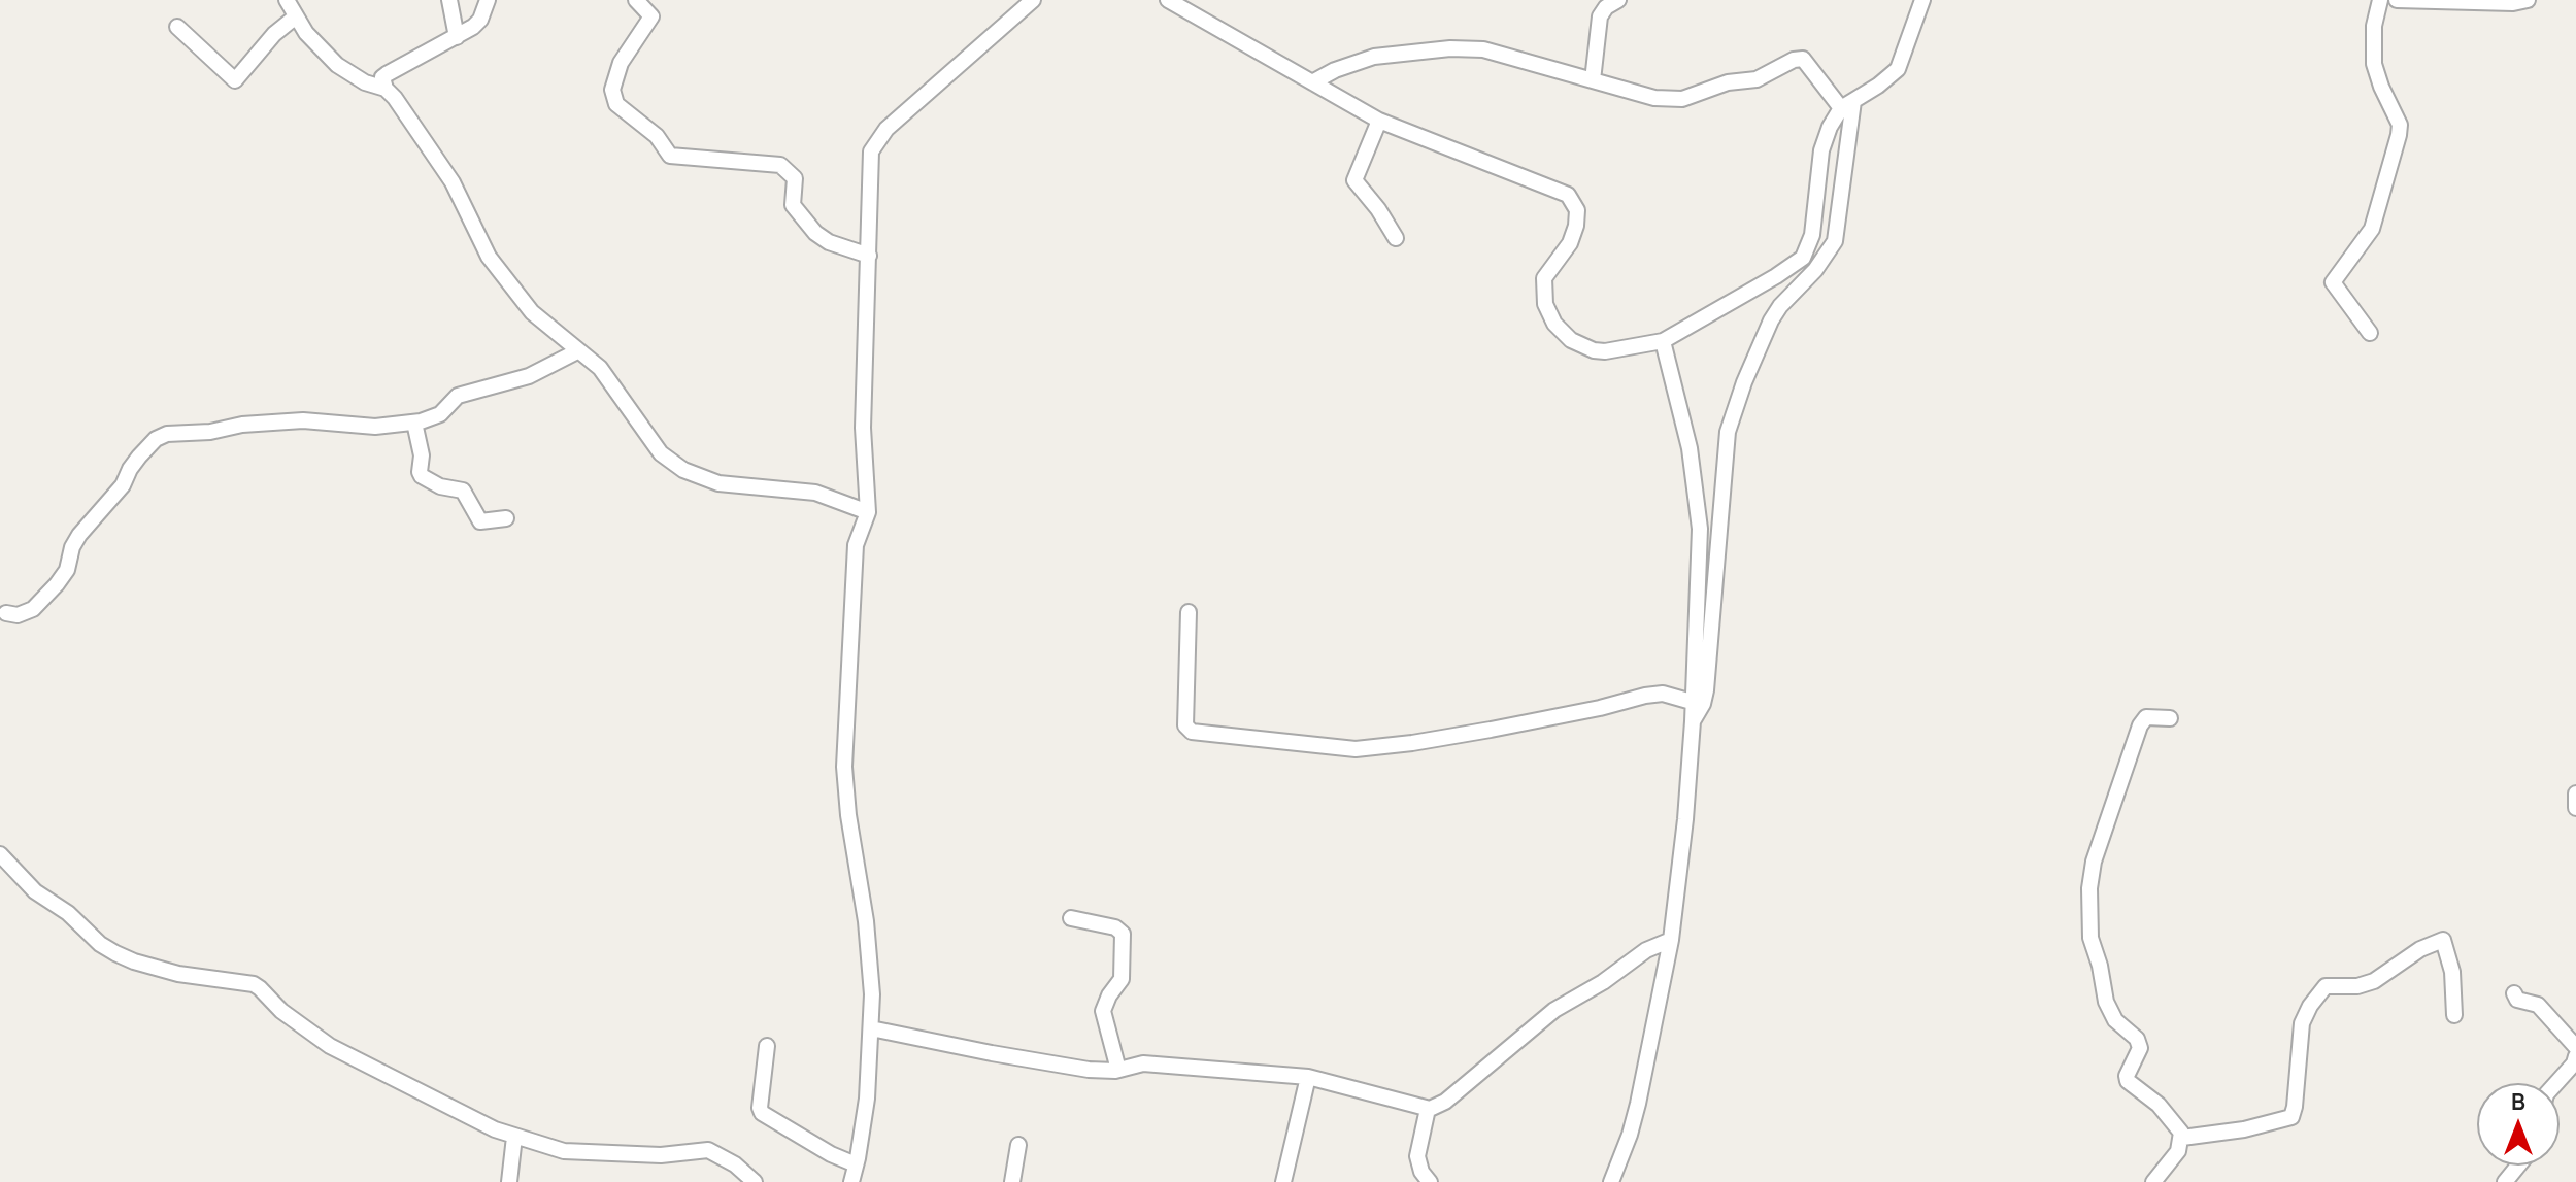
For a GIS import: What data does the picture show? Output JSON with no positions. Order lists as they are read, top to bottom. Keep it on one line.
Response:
{"north":"top"}
